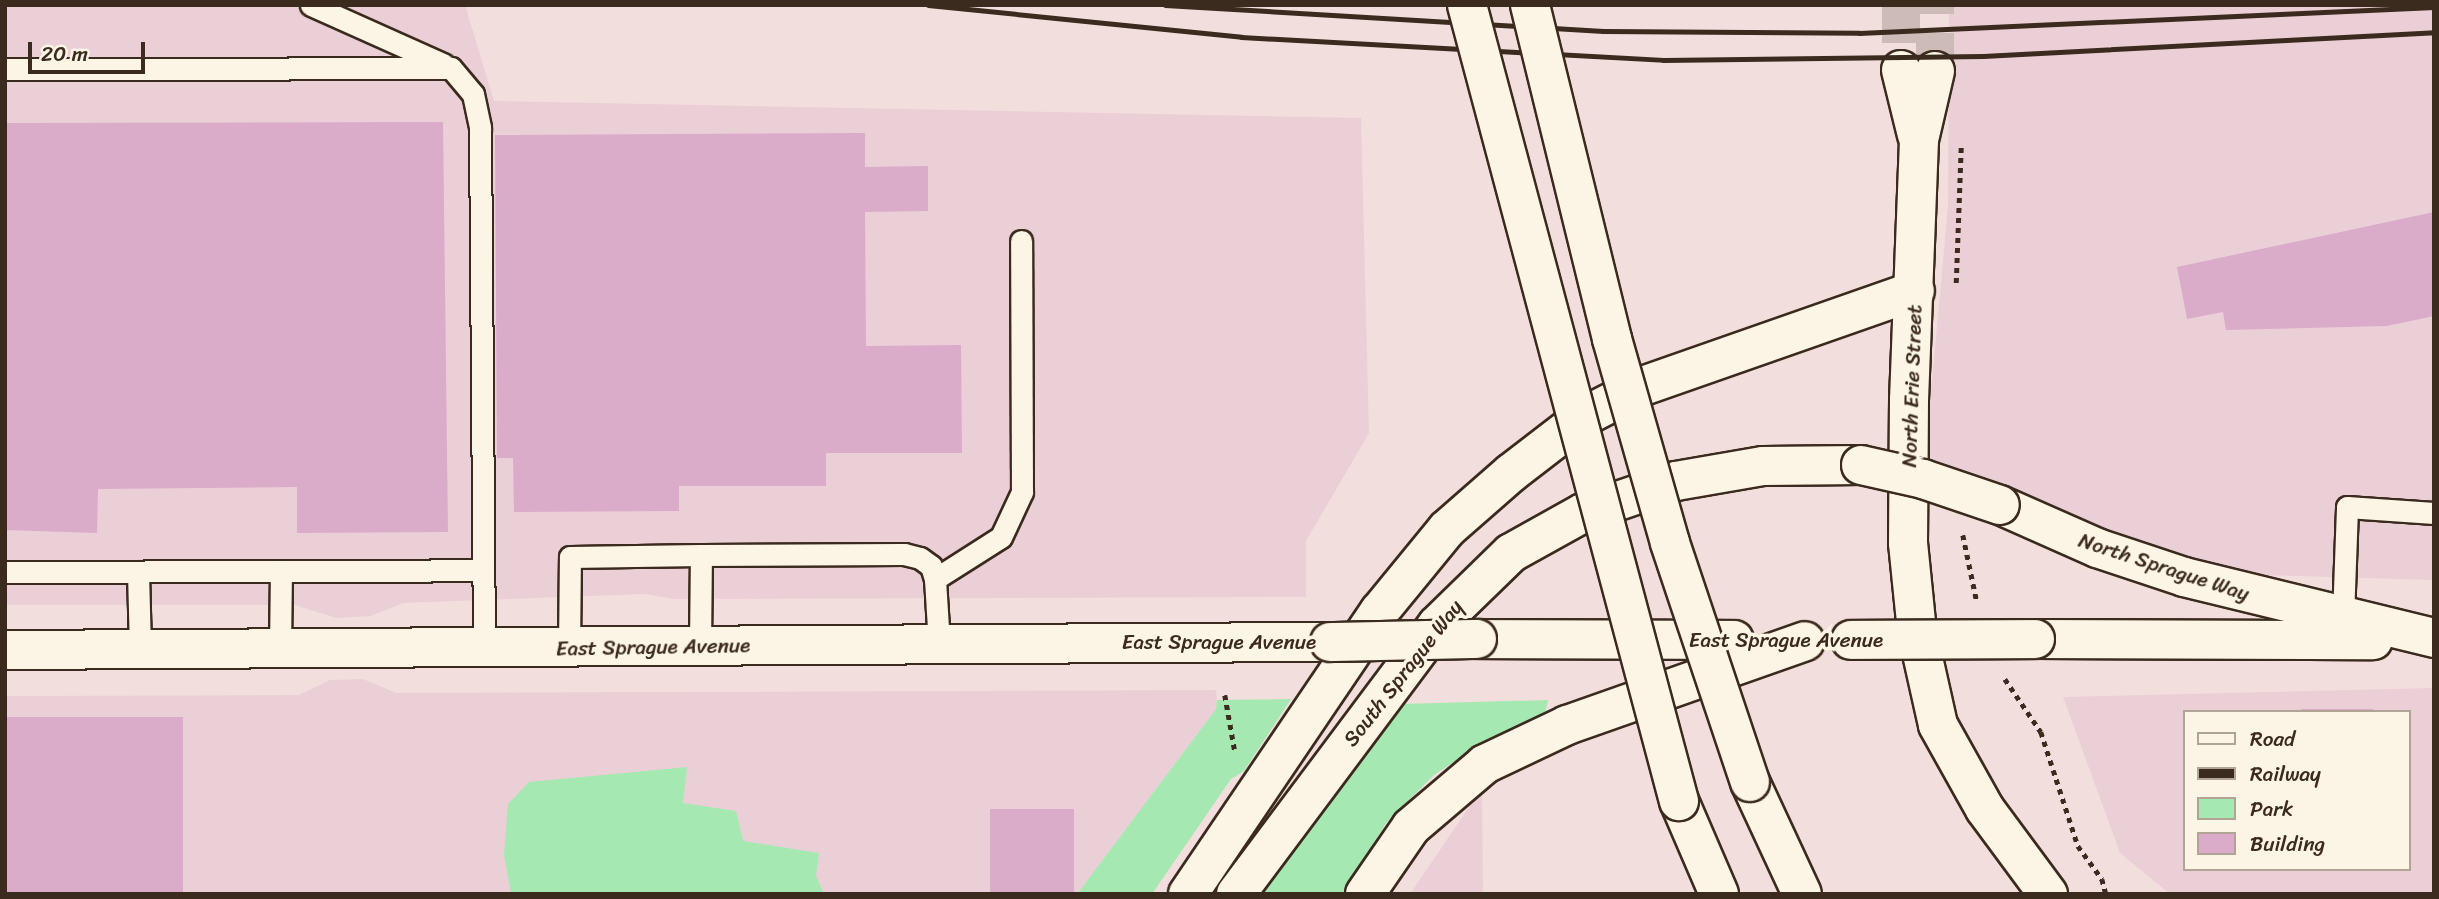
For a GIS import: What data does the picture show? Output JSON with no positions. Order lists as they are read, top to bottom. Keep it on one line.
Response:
{"streets":{"main road":["North Erie Street","North Sprague Way","East Sprague Avenue","South Sprague Way"]},"crossings":[["North Sprague Way","East Sprague Avenue"],["North Sprague Way","South Sprague Way"]],"legend":["Road","Railway","Park","Building"],"scale_bar":"20 m"}
